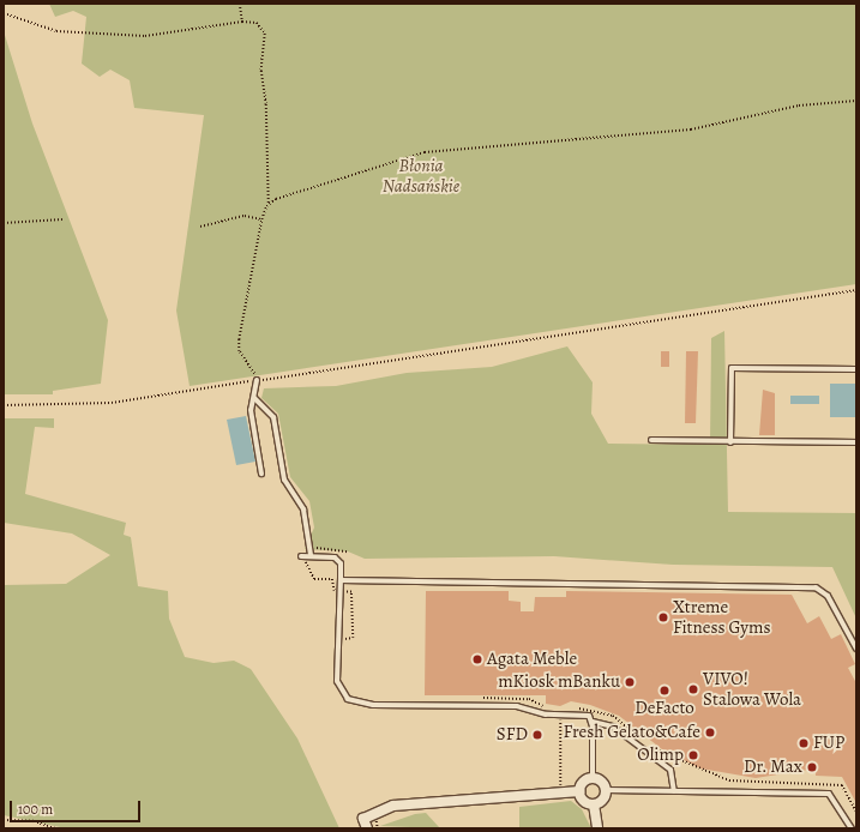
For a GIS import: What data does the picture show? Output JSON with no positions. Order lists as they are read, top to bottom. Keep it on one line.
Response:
{"parks":["Błonia Nadsańskie"],"places":["Xtreme Fitness Gyms","Agata Meble","mKiosk mBanku","VIVO! Stalowa Wola","DeFacto","Fresh Gelato&Cafe","SFD","FUP","Olimp","Dr. Max"],"scale_bar":"100 m"}
